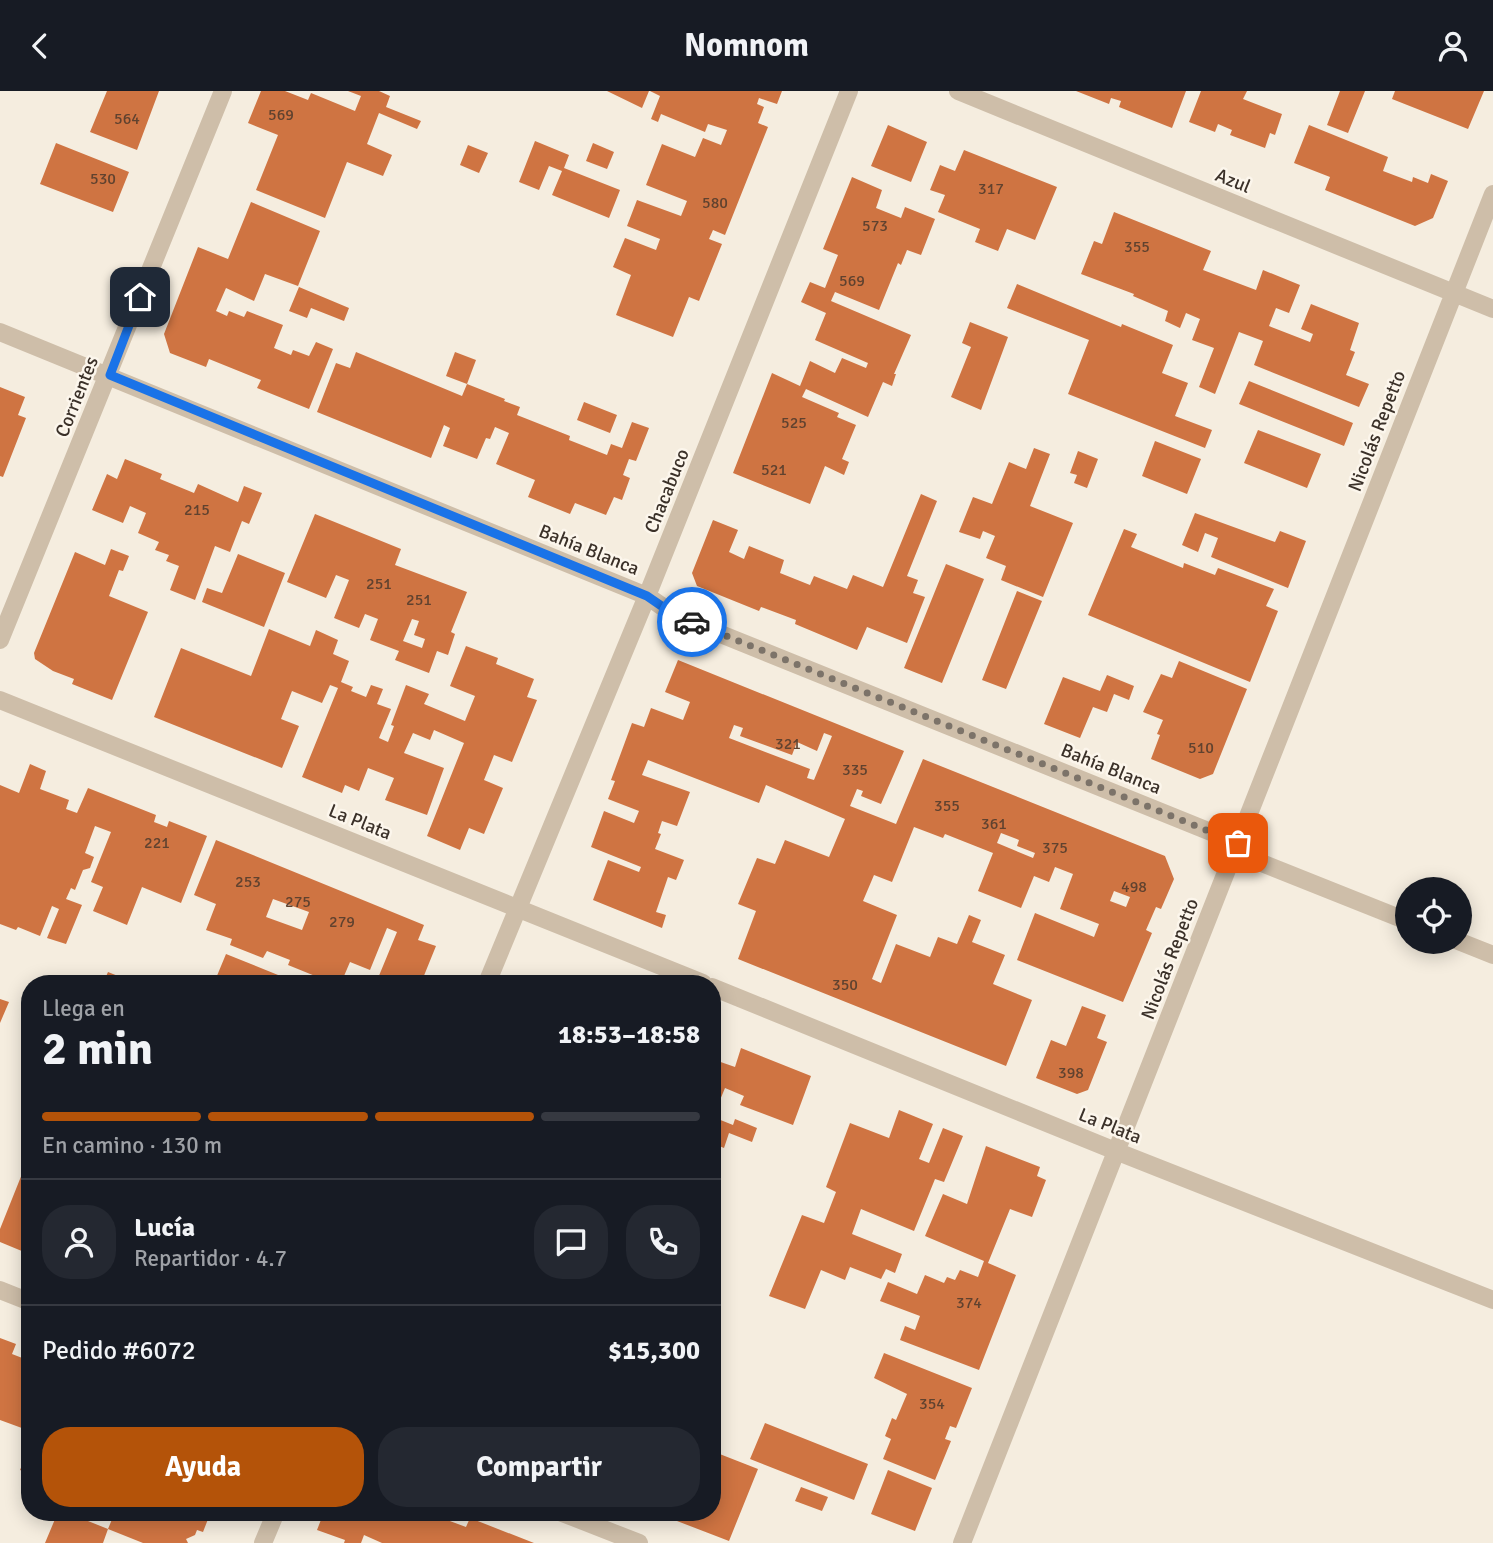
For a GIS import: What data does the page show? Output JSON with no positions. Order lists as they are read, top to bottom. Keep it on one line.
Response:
{"streets":{"street":["Azul","Corrientes","Nicolás Repetto","Chacabuco","Bahía Blanca","La Plata"]},"crossings":[["Azul","Nicolás Repetto"],["Corrientes","Bahía Blanca"],["Nicolás Repetto","Bahía Blanca"],["Nicolás Repetto","La Plata"],["Chacabuco","Bahía Blanca"],["Chacabuco","La Plata"]],"house_numbers":["569","564","530","317","580","573","355","569","525","521","215","251","251","321","510","335","355","361","221","375","253","498","275","279","350","398","374","354"],"page":{"header":"Nomnom","heading":["2 min","Llega en","18:53–18:58"],"panel":["Lucía","Repartidor · 4.7","Pedido #6072","$15,300"],"bar":"En camino · 130 m","buttons":["Ayuda","Compartir"]}}
